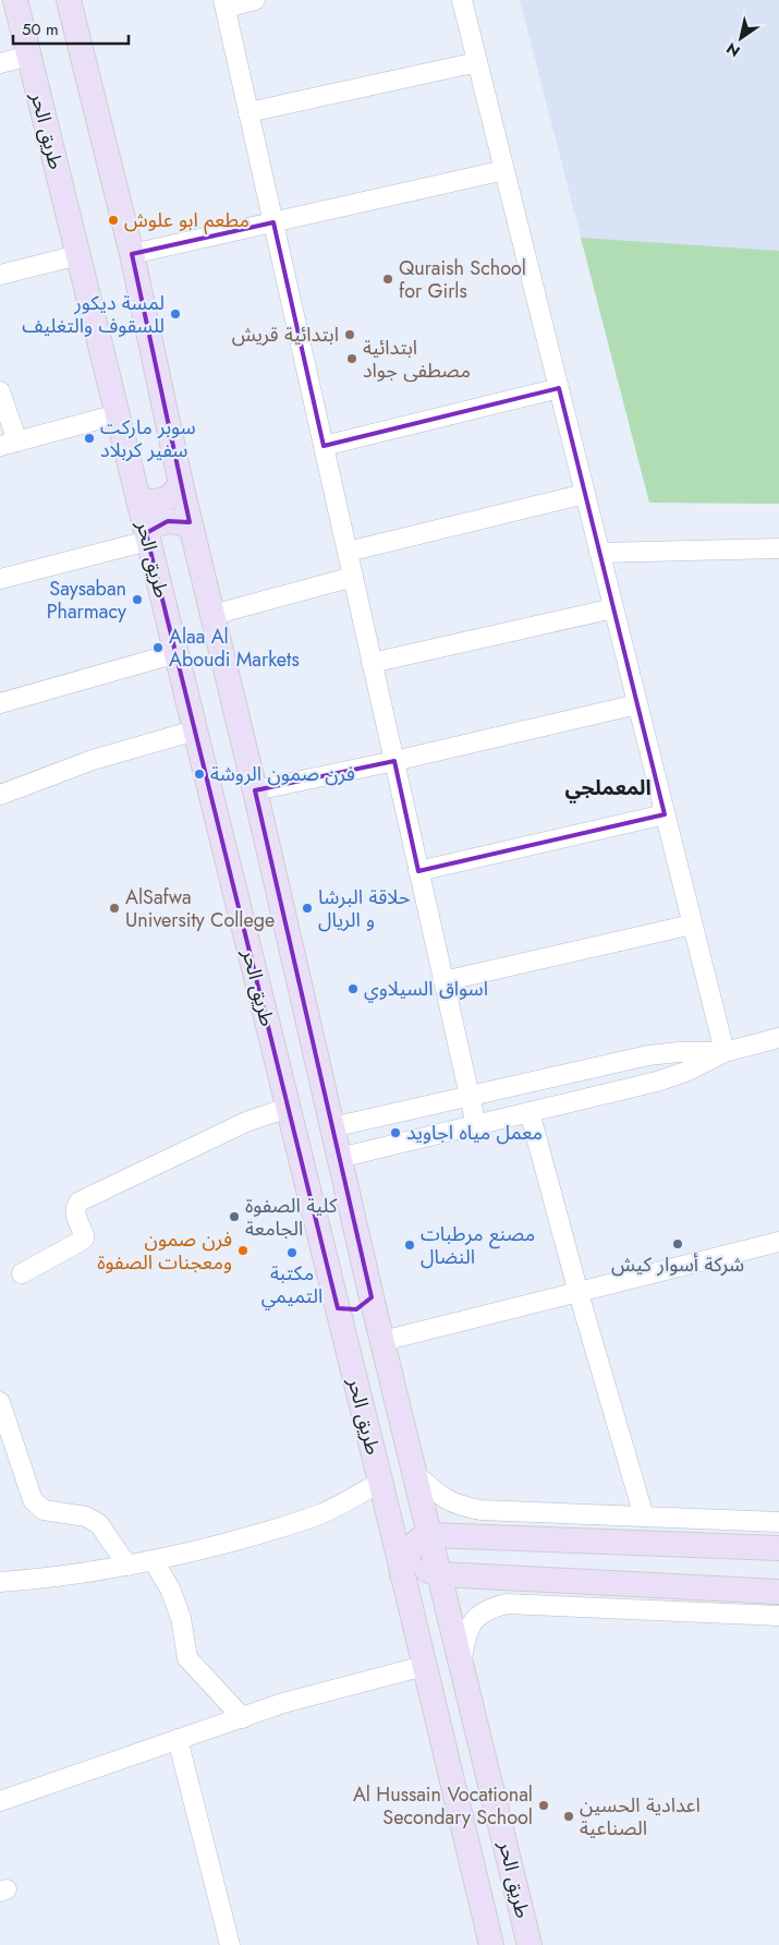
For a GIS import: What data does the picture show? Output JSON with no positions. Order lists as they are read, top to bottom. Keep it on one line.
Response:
{"streets":{"main road":["طريق الحر"]},"districts":["المعملجي"],"places":["مطعم ابو علوش","Quraish School for Girls","لمسة ديكور للسقوف والتغليف","ابتدائية قريش","ابتدائية مصطفى جواد","سوبر ماركت سفير كربلاد","Saysaban Pharmacy","Alaa Al Aboudi Markets","فرن صمون الروشة","AlSafwa University College","حلاقة البرشا و الريال","اسواق السيلاوي","معمل مياه اجاويد","كلية الصفوة الجامعة","شركة أسوار كيش","مصنع مرطبات النضال","فرن صمون ومعجنات الصفوة","مكتبة التميمي","Al Hussain Vocational Secondary School","اعدادية الحسين الصناعية"],"scale_bar":"50 m","north":"bottom left"}
